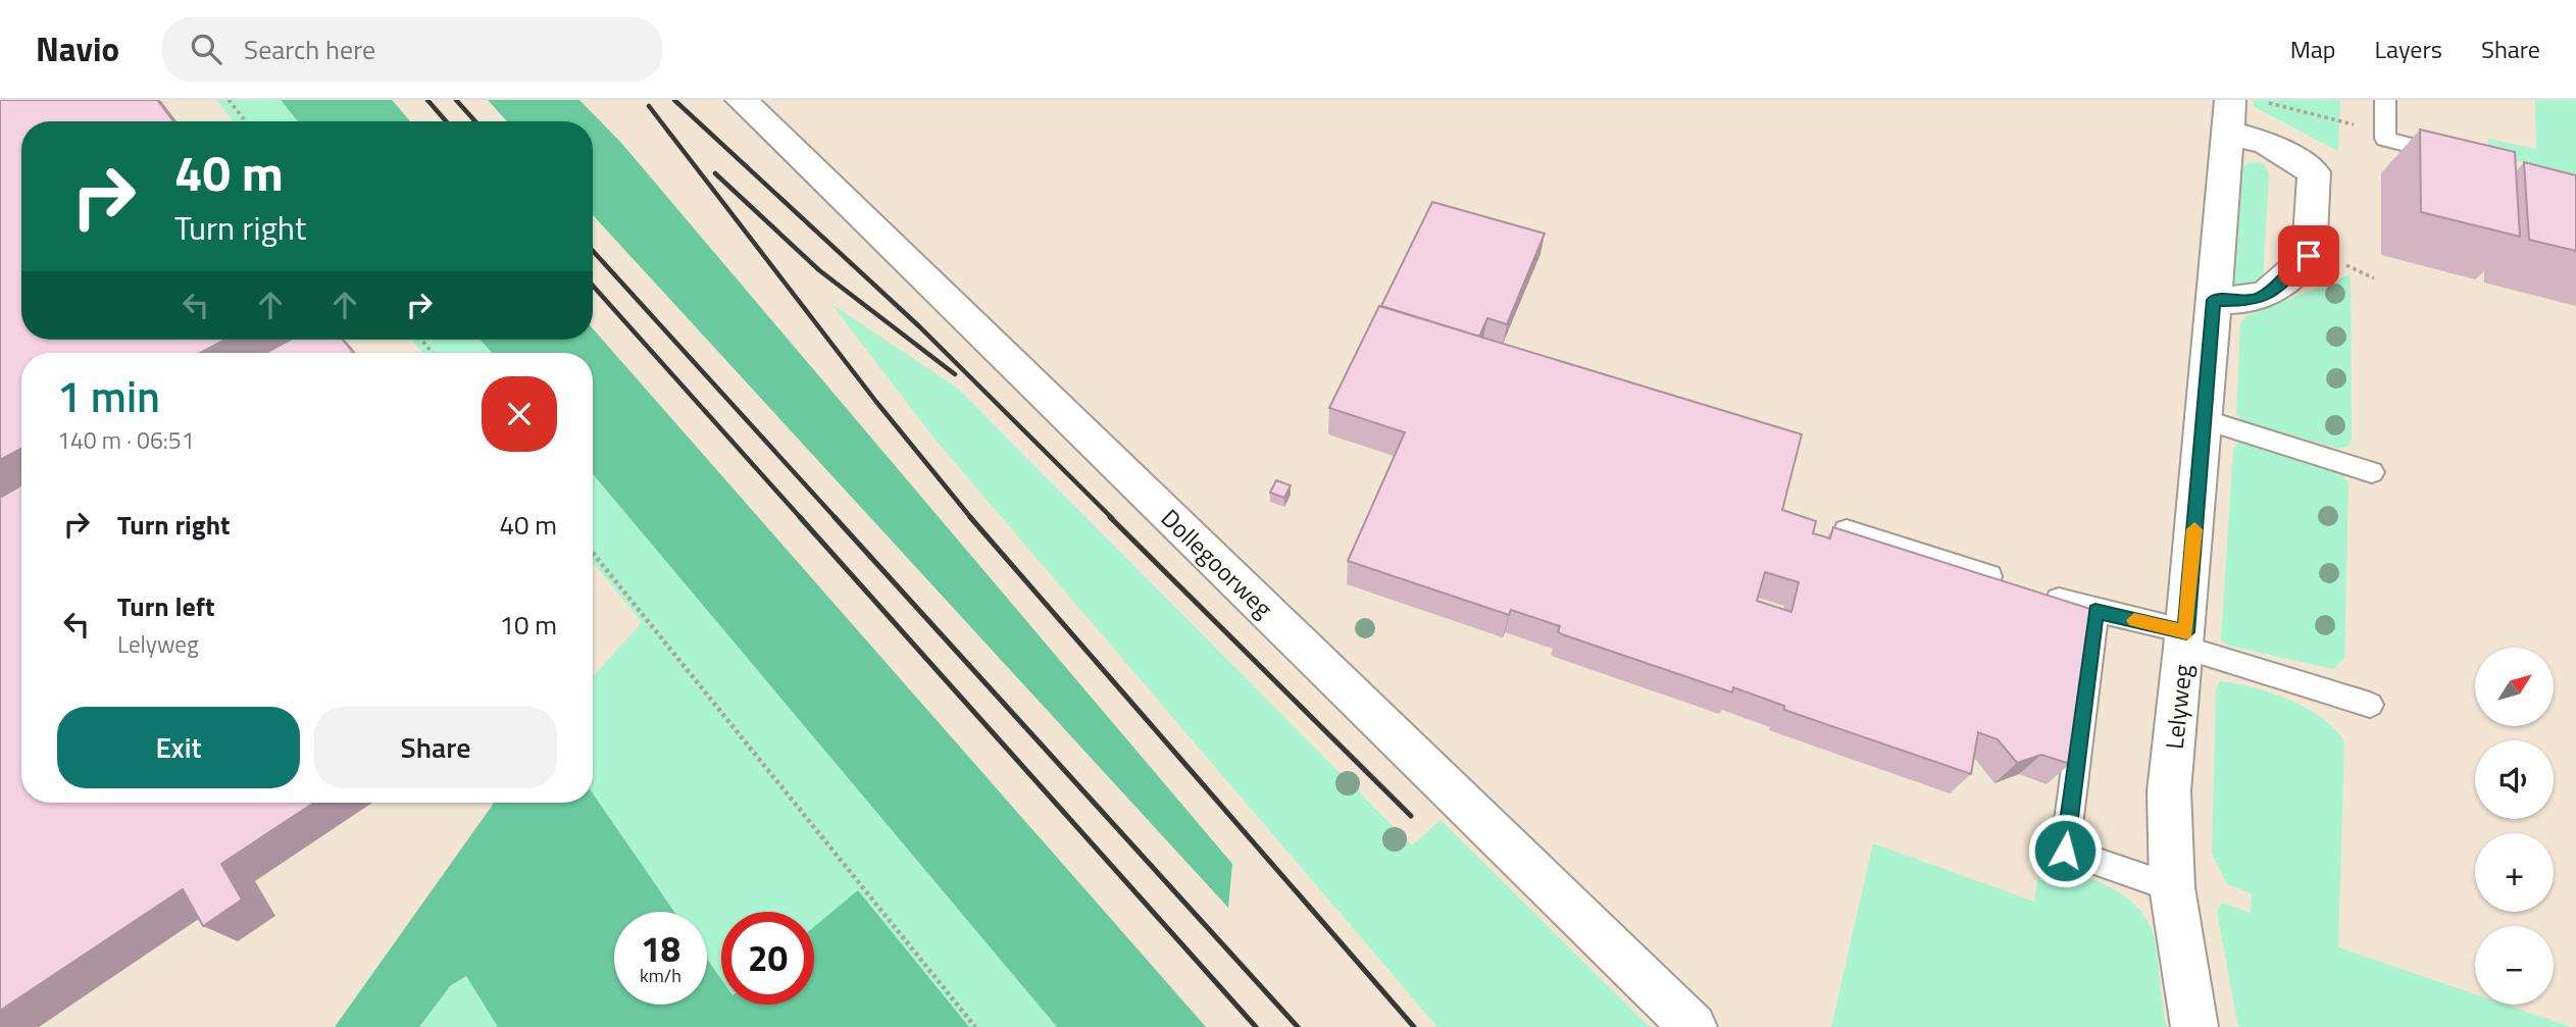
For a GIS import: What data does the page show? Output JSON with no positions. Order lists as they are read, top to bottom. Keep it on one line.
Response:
{"streets":{"street":["Dollegoorweg","Lelyweg"]},"north":"top right","page":{"header":"Navio","search":"Search here","nav":["Map","Layers","Share"],"turn":["40 m","Turn right"],"heading":["1 min","140 m · 06:51"],"list":[{"name":"Turn right","value":"40 m"},{"name":"Turn left","note":"Lelyweg","value":"10 m"}],"map_buttons":["+","−"],"buttons":["Exit","Share"],"speed":"18 km/h","limit":"20"}}
